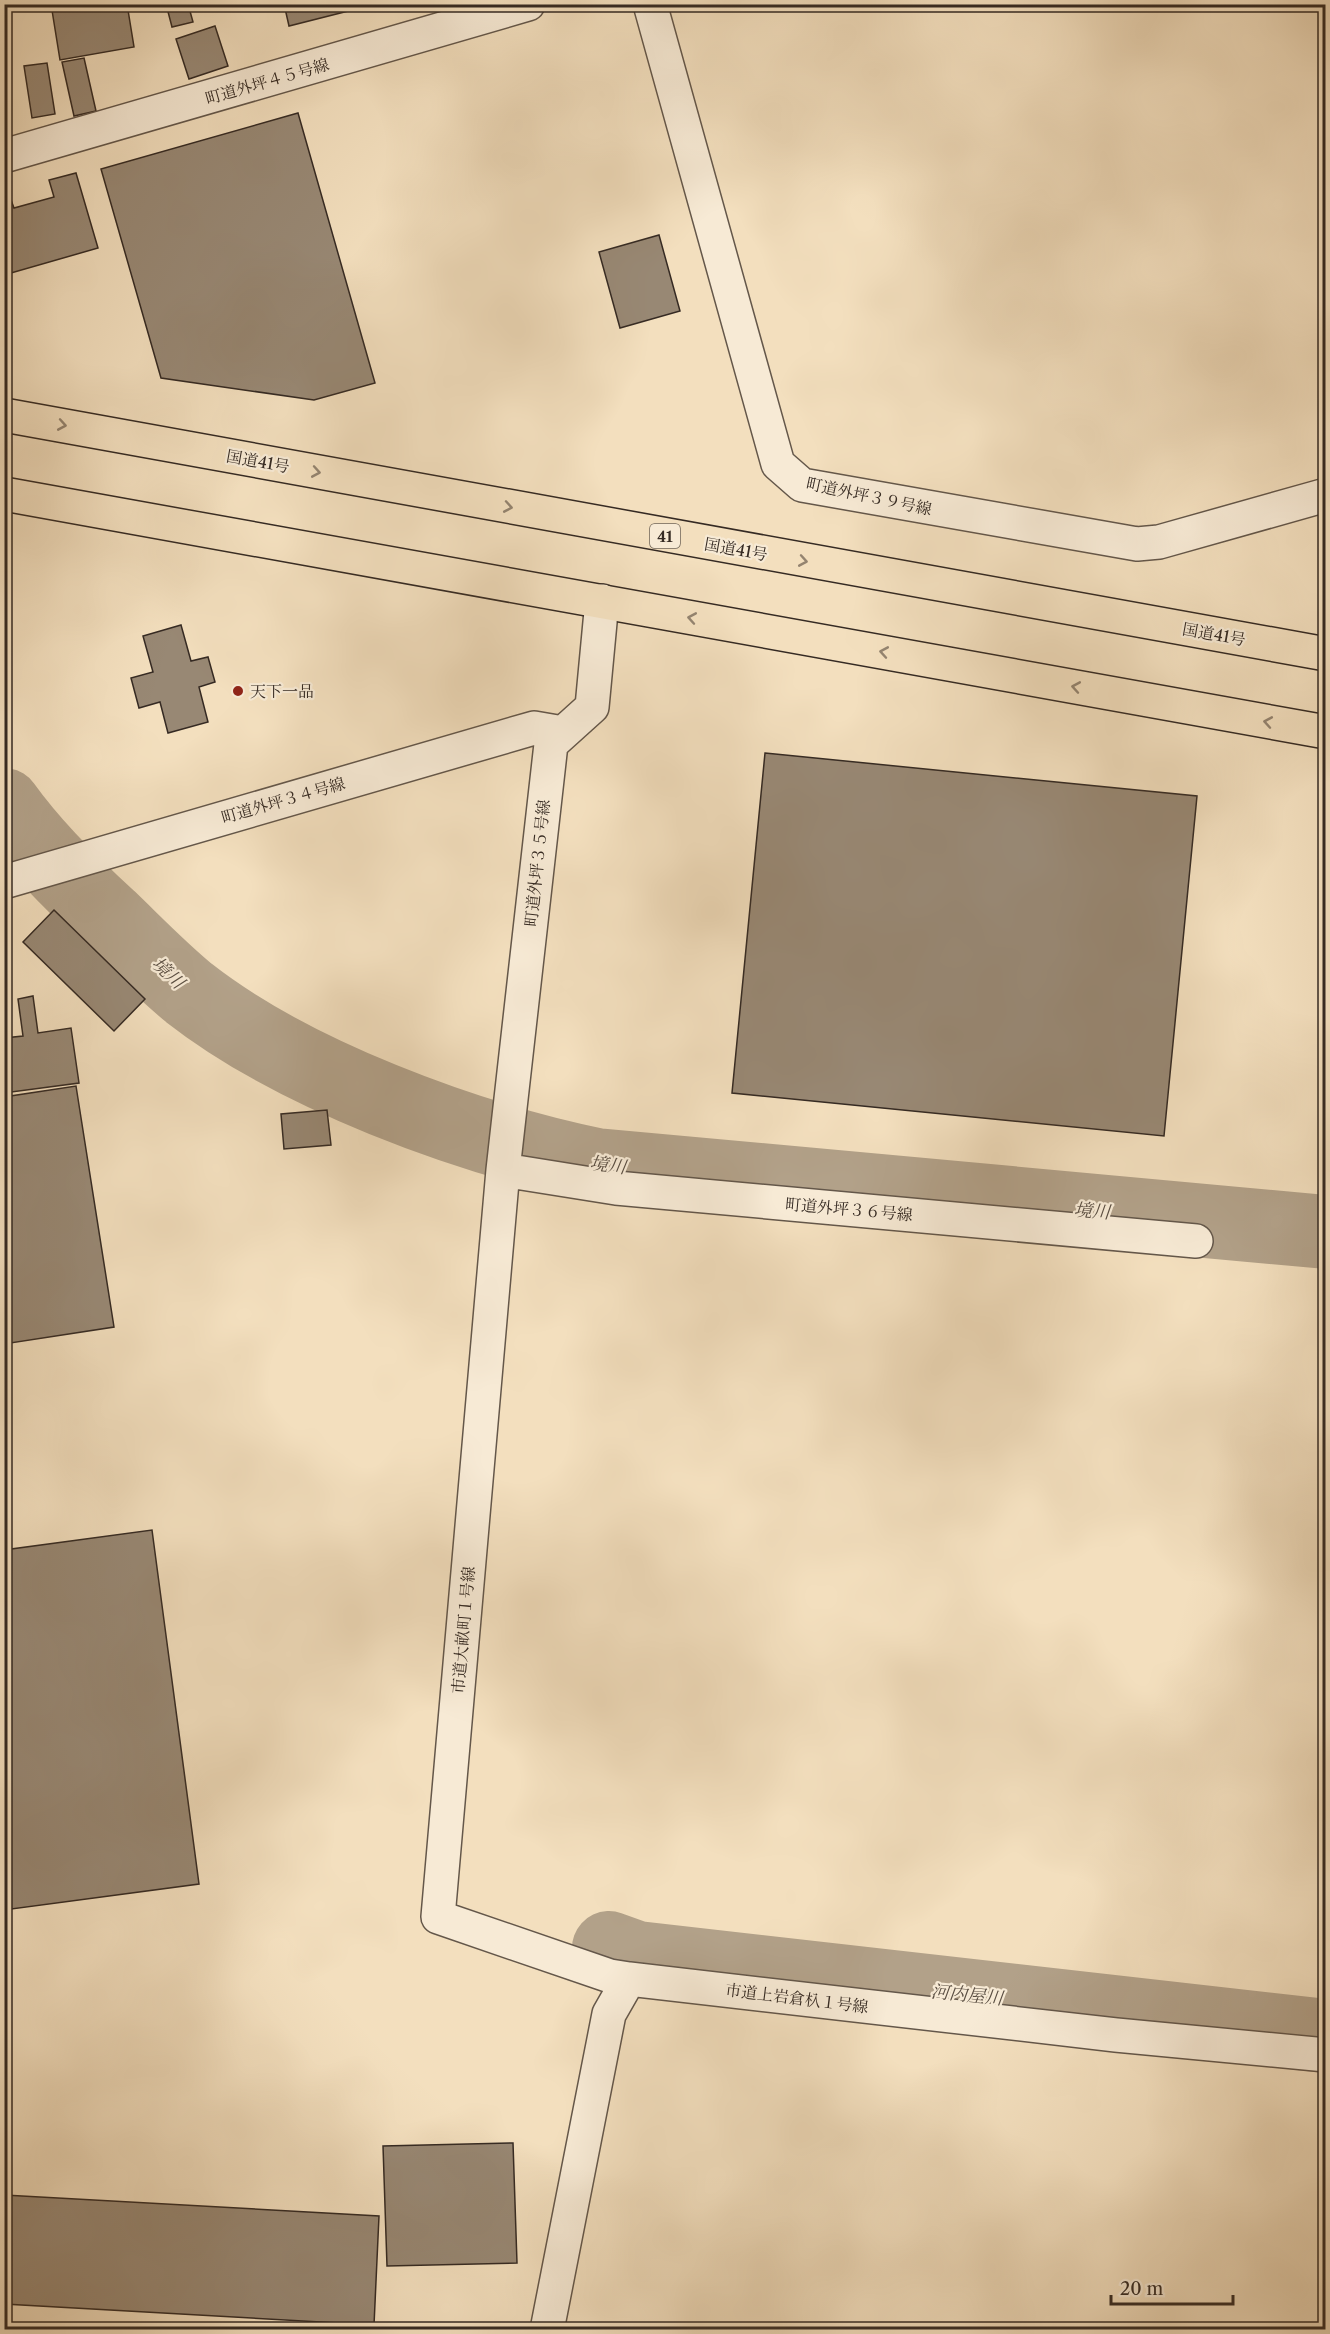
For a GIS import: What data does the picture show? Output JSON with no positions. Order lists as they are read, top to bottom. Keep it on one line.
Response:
{"streets":{"highway":["国道41号","41"],"street":["町道外坪４５号線","町道外坪３９号線","町道外坪３４号線","町道外坪３５号線","町道外坪３６号線","市道大畝町１号線","市道上岩倉杁１号線"]},"crossings":[["町道外坪３４号線","町道外坪３５号線"],["町道外坪３５号線","町道外坪３６号線"],["町道外坪３５号線","市道大畝町１号線"],["町道外坪３６号線","市道大畝町１号線"],["市道大畝町１号線","市道上岩倉杁１号線"]],"water":["境川","河内屋川"],"places":["天下一品"],"scale_bar":"20 m"}
